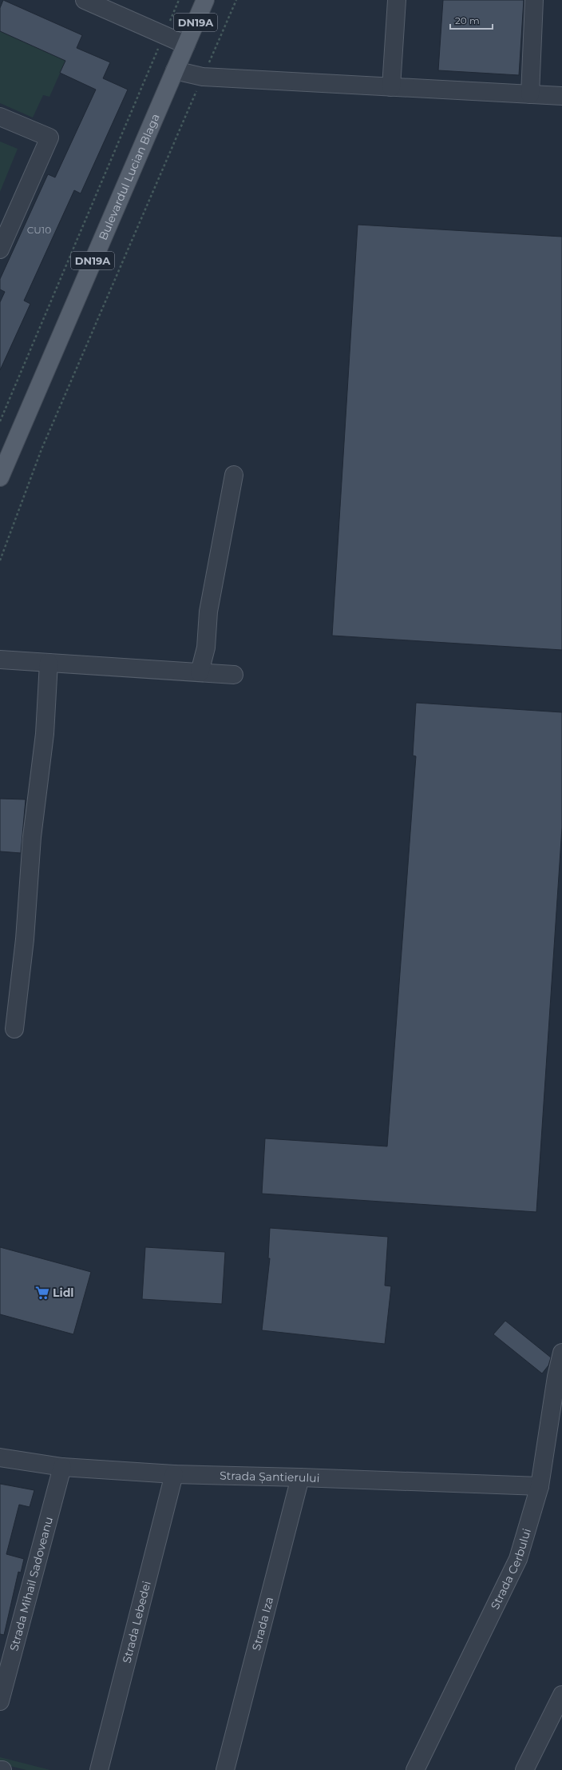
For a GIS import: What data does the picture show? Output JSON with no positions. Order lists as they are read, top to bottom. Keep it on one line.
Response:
{"streets":{"main road":["DN19A","Bulevardul Lucian Blaga"],"street":["Strada Șantierului","Strada Cerbului","Strada Mihail Sadoveanu","Strada Lebedei","Strada Iza"]},"crossings":[["Strada Șantierului","Strada Cerbului"],["Strada Șantierului","Strada Mihail Sadoveanu"],["Strada Șantierului","Strada Lebedei"],["Strada Șantierului","Strada Iza"]],"places":{"supermarket":["Lidl"]},"house_numbers":["CU10"],"scale_bar":"20 m"}
